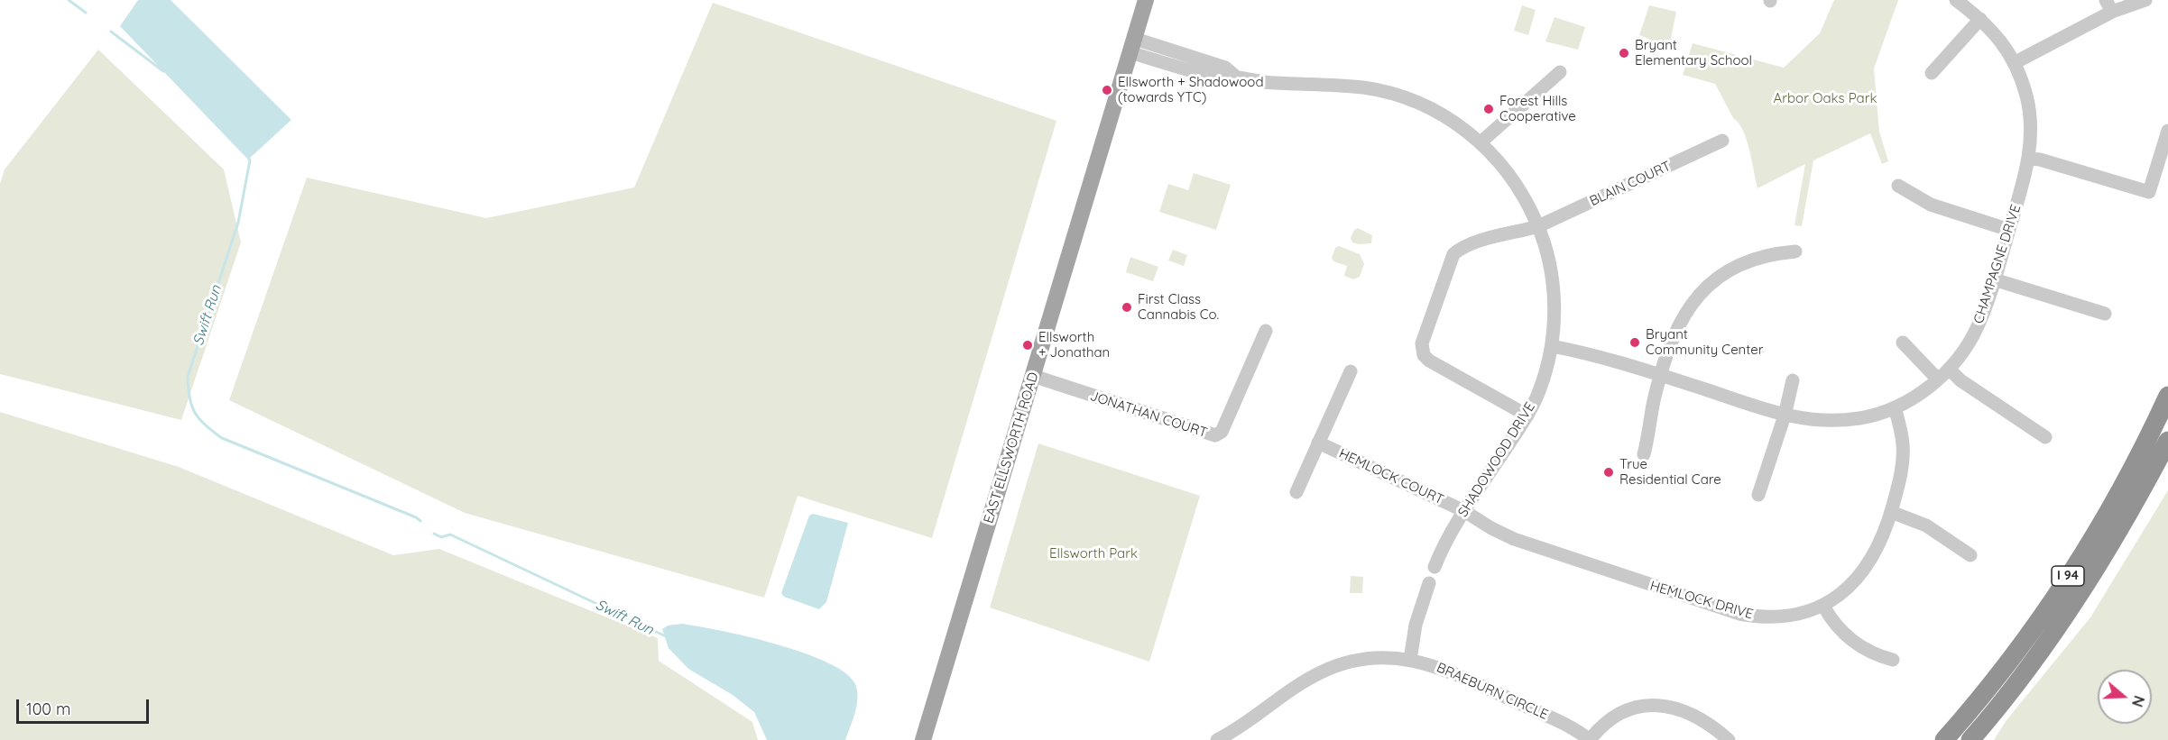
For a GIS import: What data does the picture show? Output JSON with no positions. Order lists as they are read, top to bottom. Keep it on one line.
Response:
{"streets":{"highway":["I 94"],"main road":["EAST ELLSWORTH ROAD"],"street":["BLAIN COURT","CHAMPAGNE DRIVE","JONATHAN COURT","SHADOWOOD DRIVE","HEMLOCK COURT","HEMLOCK DRIVE","BRAEBURN CIRCLE"]},"crossings":[["BLAIN COURT","SHADOWOOD DRIVE"],["CHAMPAGNE DRIVE","SHADOWOOD DRIVE"],["CHAMPAGNE DRIVE","HEMLOCK DRIVE"],["JONATHAN COURT","EAST ELLSWORTH ROAD"],["EAST ELLSWORTH ROAD","SHADOWOOD DRIVE"],["SHADOWOOD DRIVE","HEMLOCK COURT"],["SHADOWOOD DRIVE","HEMLOCK DRIVE"],["HEMLOCK COURT","HEMLOCK DRIVE"]],"water":["Swift Run"],"parks":["Arbor Oaks Park","Ellsworth Park"],"places":["Bryant Elementary School","Ellsworth + Shadowood (towards YTC)","Forest Hills Cooperative","First Class Cannabis Co.","Bryant Community Center","Ellsworth + Jonathan","True Residential Care"],"scale_bar":"100 m","north":"right"}
